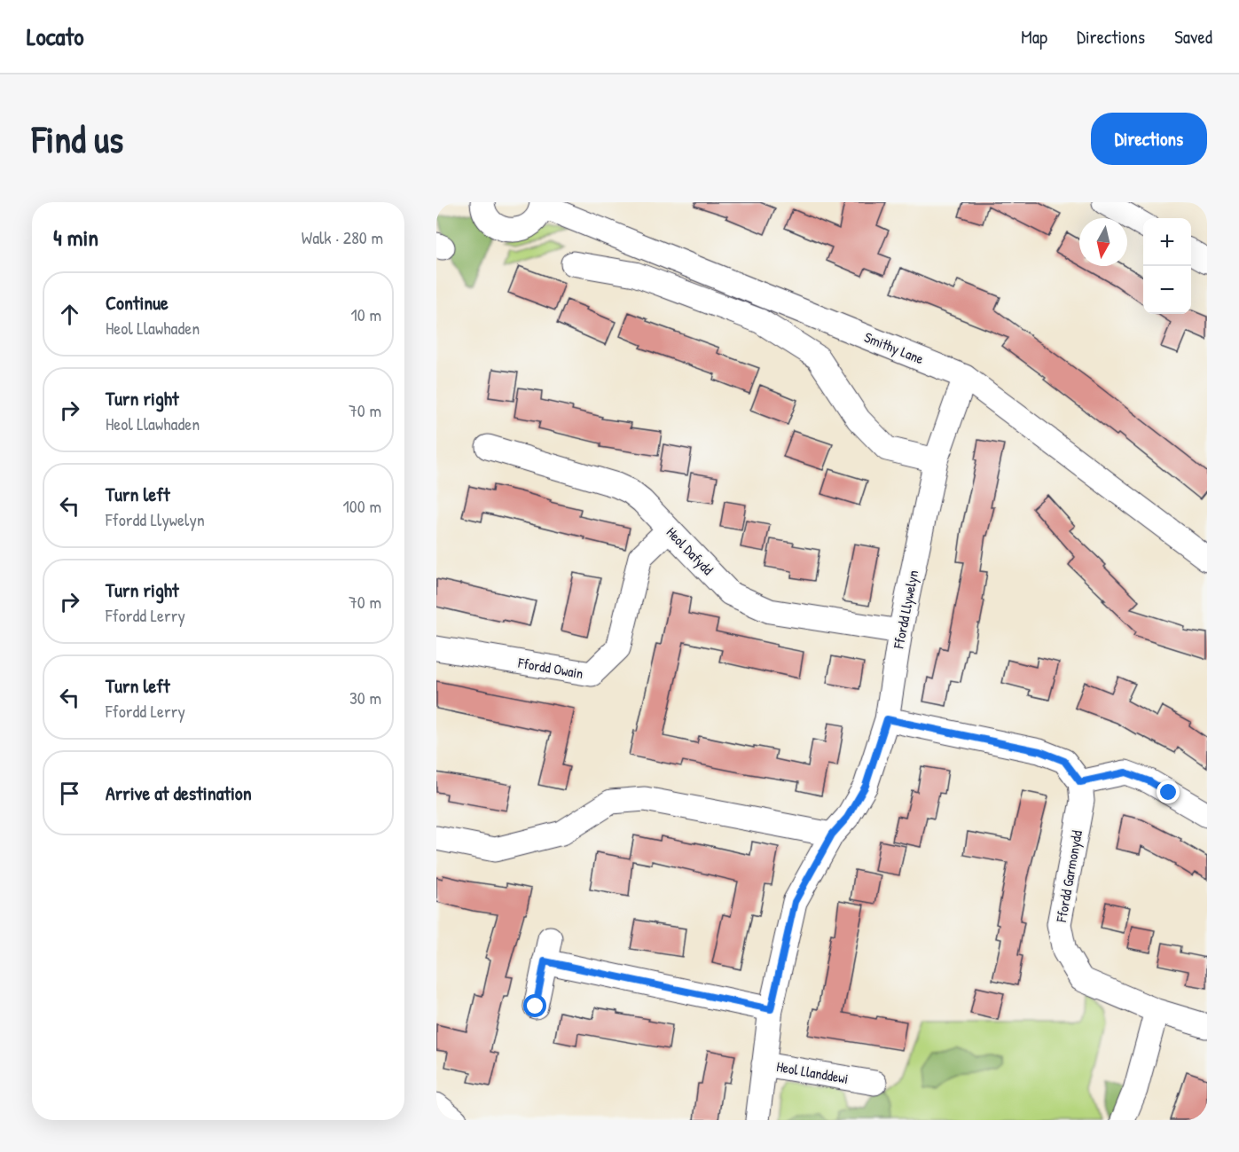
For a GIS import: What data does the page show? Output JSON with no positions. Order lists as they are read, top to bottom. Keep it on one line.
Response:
{"streets":{"street":["Smithy Lane","Heol Dafydd","Ffordd Llywelyn","Ffordd Owain","Ffordd Garmonydd","Heol Llanddewi"]},"crossings":[["Smithy Lane","Ffordd Llywelyn"],["Heol Dafydd","Ffordd Llywelyn"],["Heol Dafydd","Ffordd Owain"],["Ffordd Llywelyn","Heol Llanddewi"]],"north":"bottom","page":{"header":"Locato","nav":["Map","Directions","Saved"],"buttons":"Directions","title":"Find us","heading":["4 min","Walk · 280 m"],"map_buttons":["+","−"],"list":[["Continue","Heol Llawhaden","10 m"],["Turn right","Heol Llawhaden","70 m"],["Turn left","Ffordd Llywelyn","100 m"],["Turn right","Ffordd Lerry","70 m"],["Turn left","Ffordd Lerry","30 m"],"Arrive at destination"]}}
